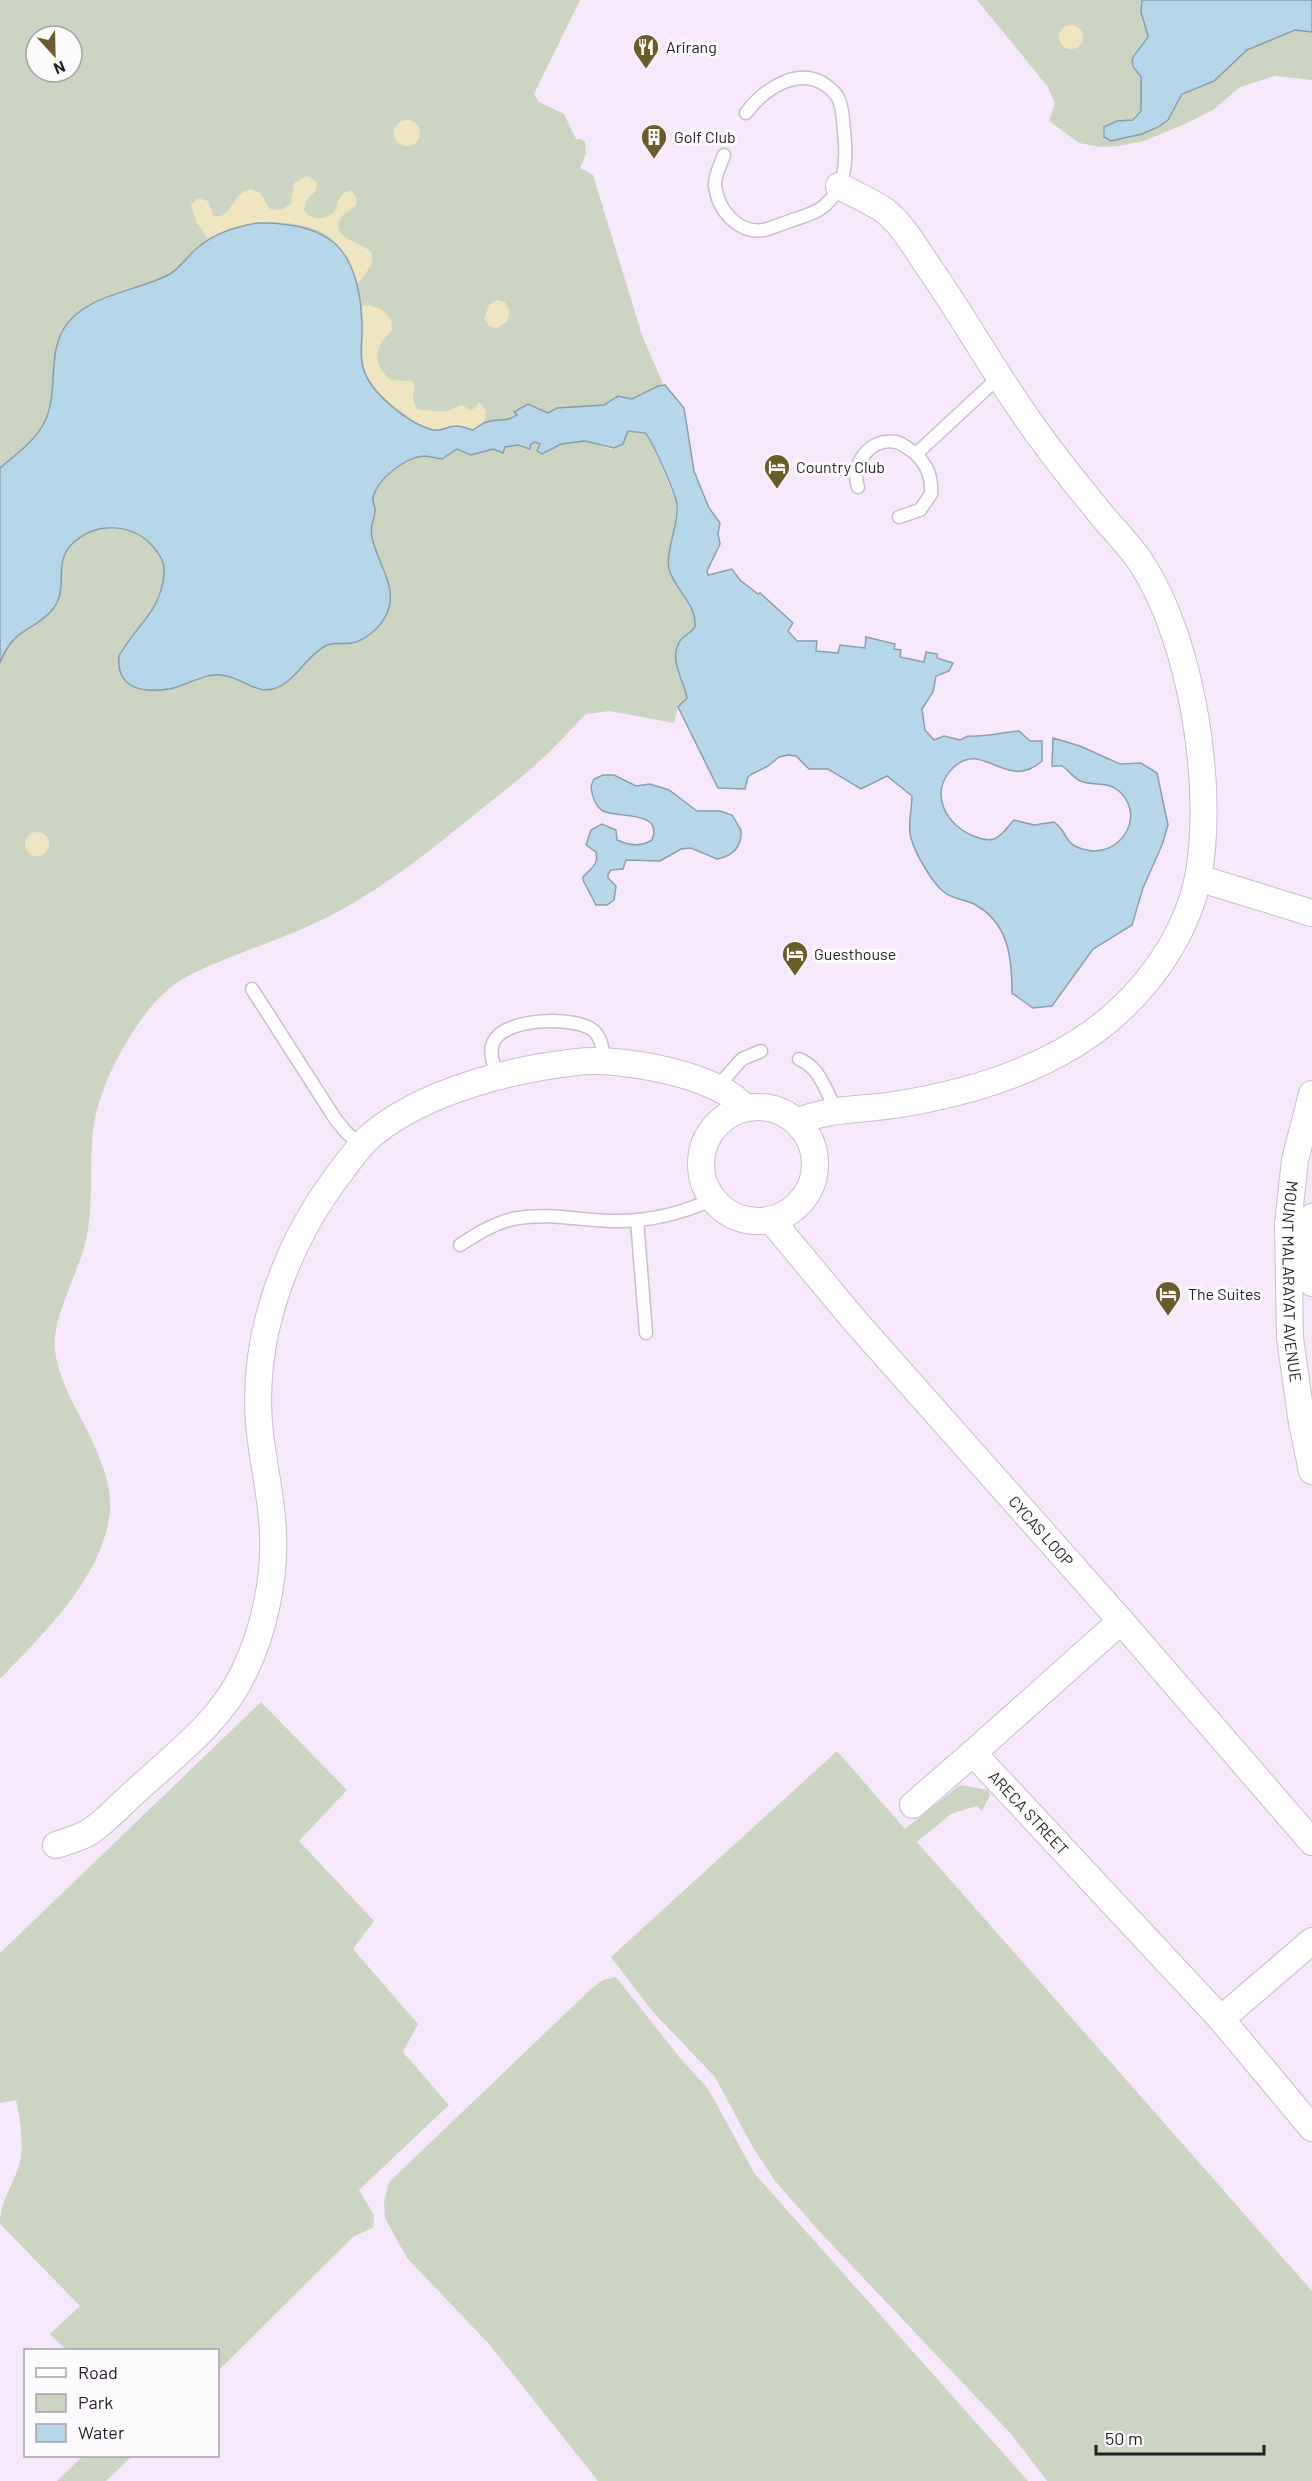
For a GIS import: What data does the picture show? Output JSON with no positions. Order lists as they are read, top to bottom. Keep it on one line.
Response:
{"streets":{"street":["MOUNT MALARAYAT AVENUE","CYCAS LOOP","ARECA STREET"]},"places":{"restaurant":["Arirang"],"building":["Golf Club"],"hotel":["Country Club","Guesthouse","The Suites"]},"legend":["Road","Park","Water"],"scale_bar":"50 m","north":"bottom"}
